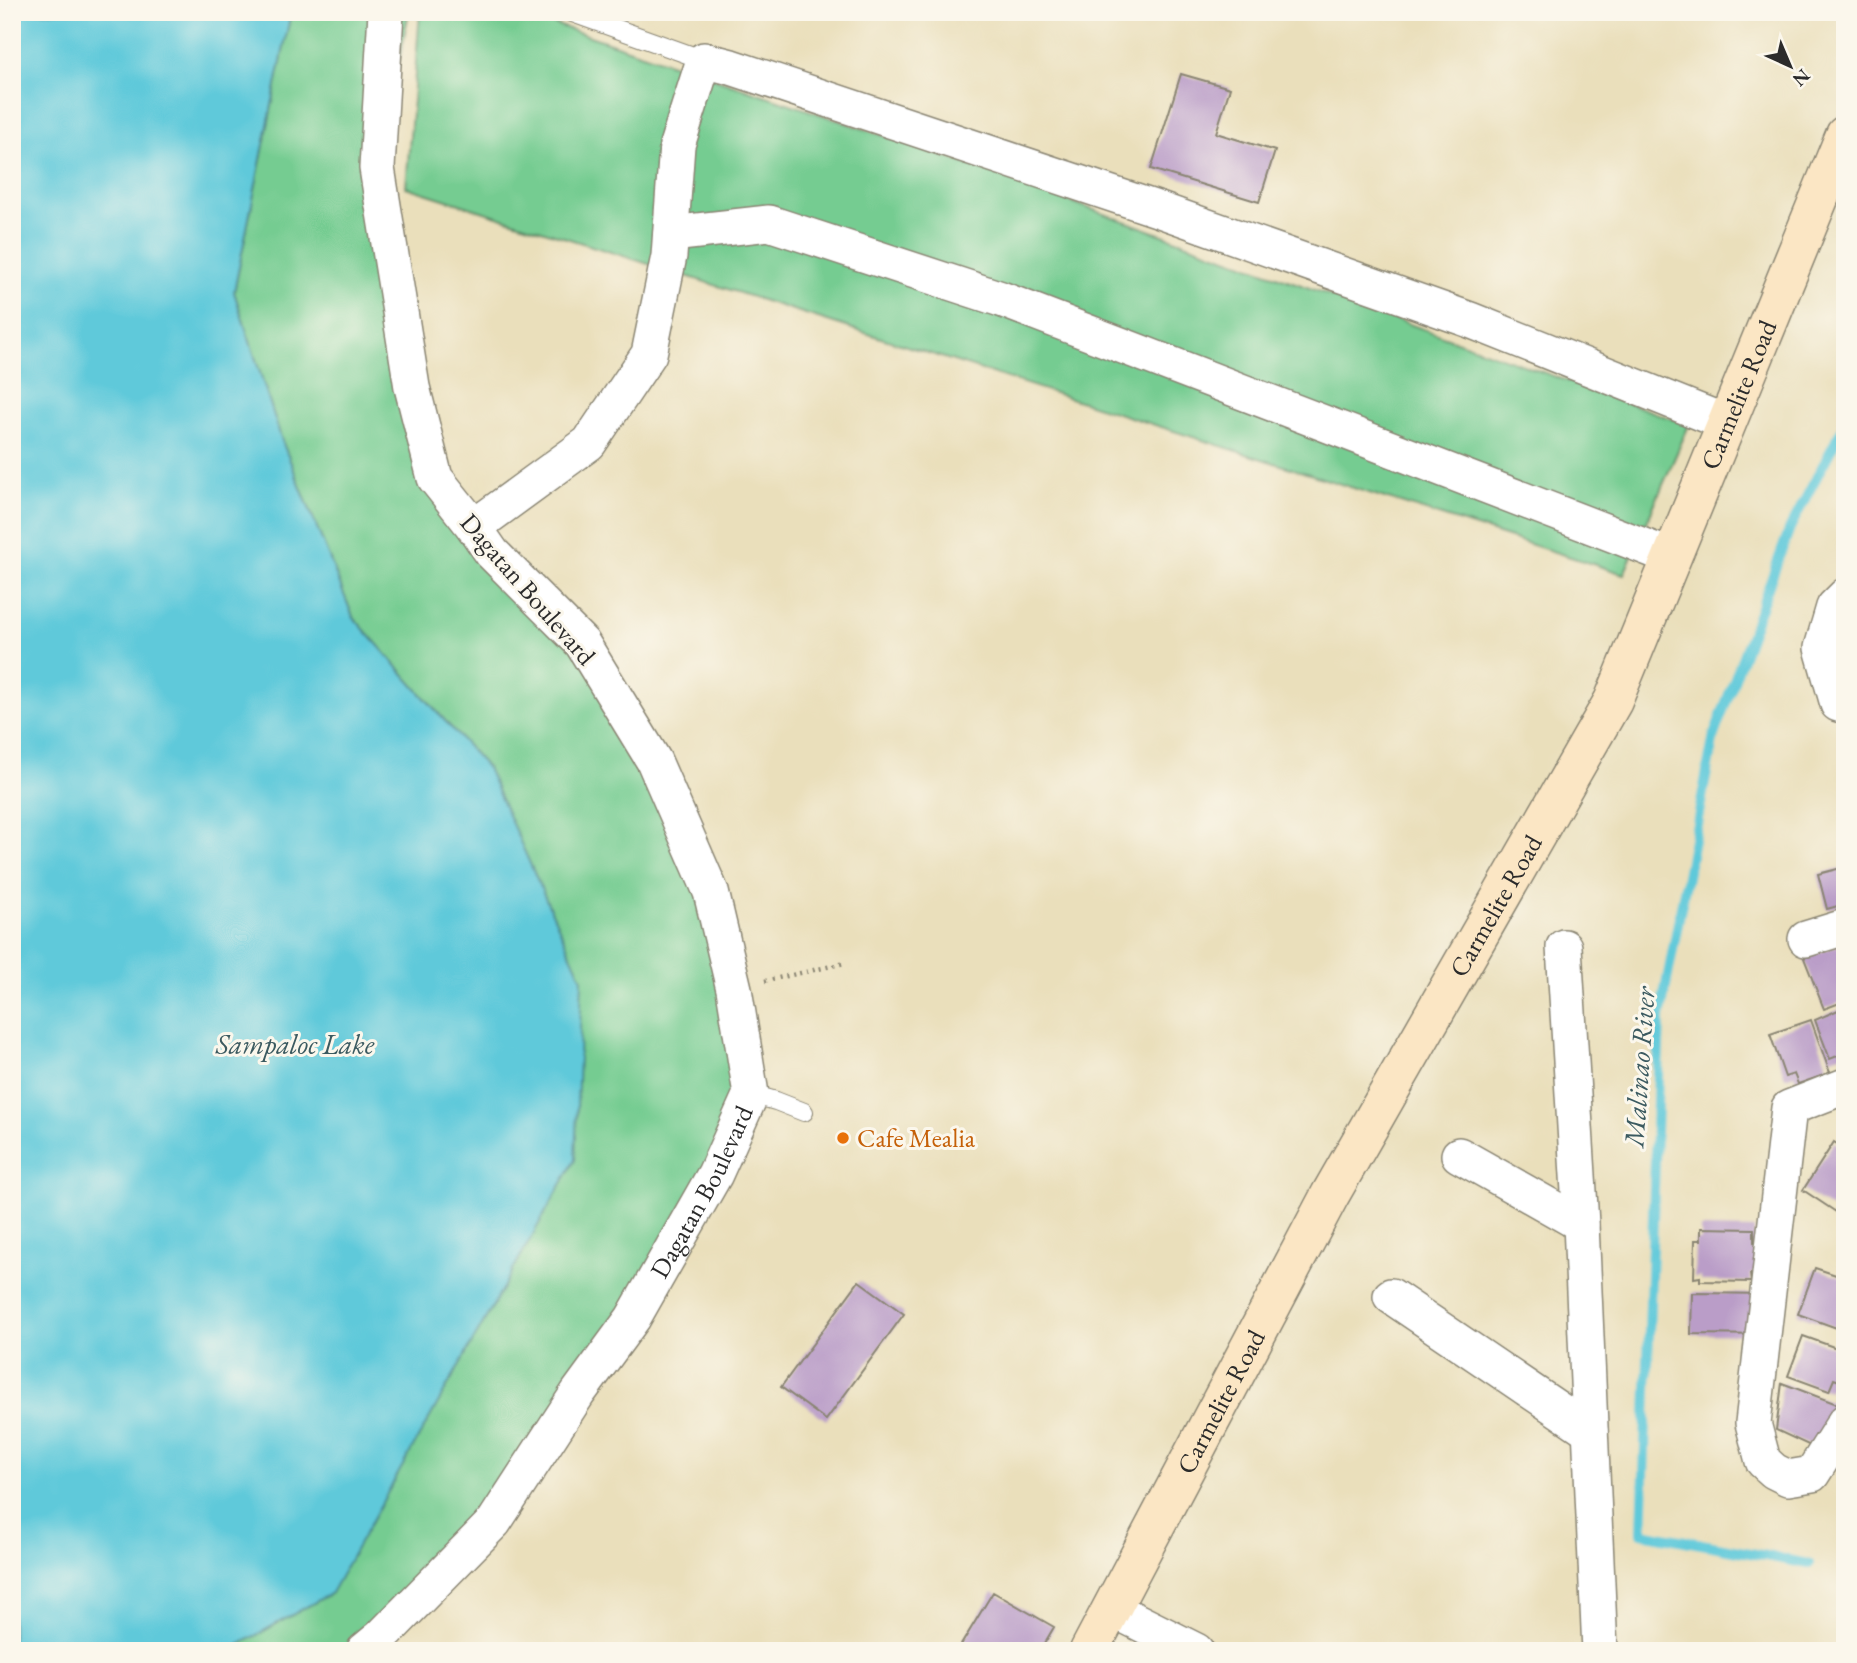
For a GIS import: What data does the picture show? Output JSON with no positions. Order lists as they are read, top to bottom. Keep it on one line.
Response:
{"streets":{"street":["Carmelite Road","Dagatan Boulevard"]},"water":["Sampaloc Lake","Malinao River"],"places":["Cafe Mealia"],"north":"bottom right"}
